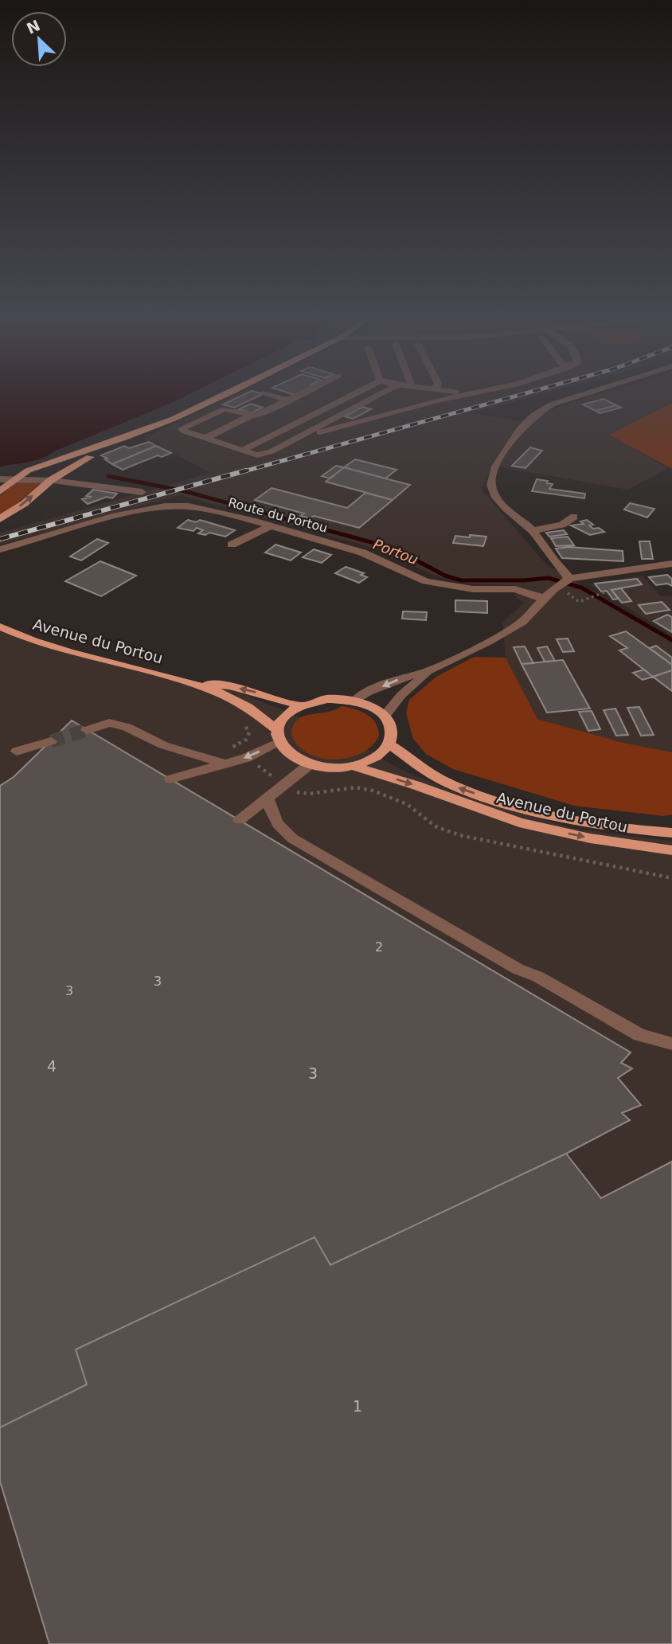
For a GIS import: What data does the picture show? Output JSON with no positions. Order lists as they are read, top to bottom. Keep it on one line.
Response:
{"streets":{"main road":["Avenue du Portou"],"street":["Route du Portou"]},"water":["Portou"],"house_numbers":["2","3","3","4","3","1"],"north":"top left"}
